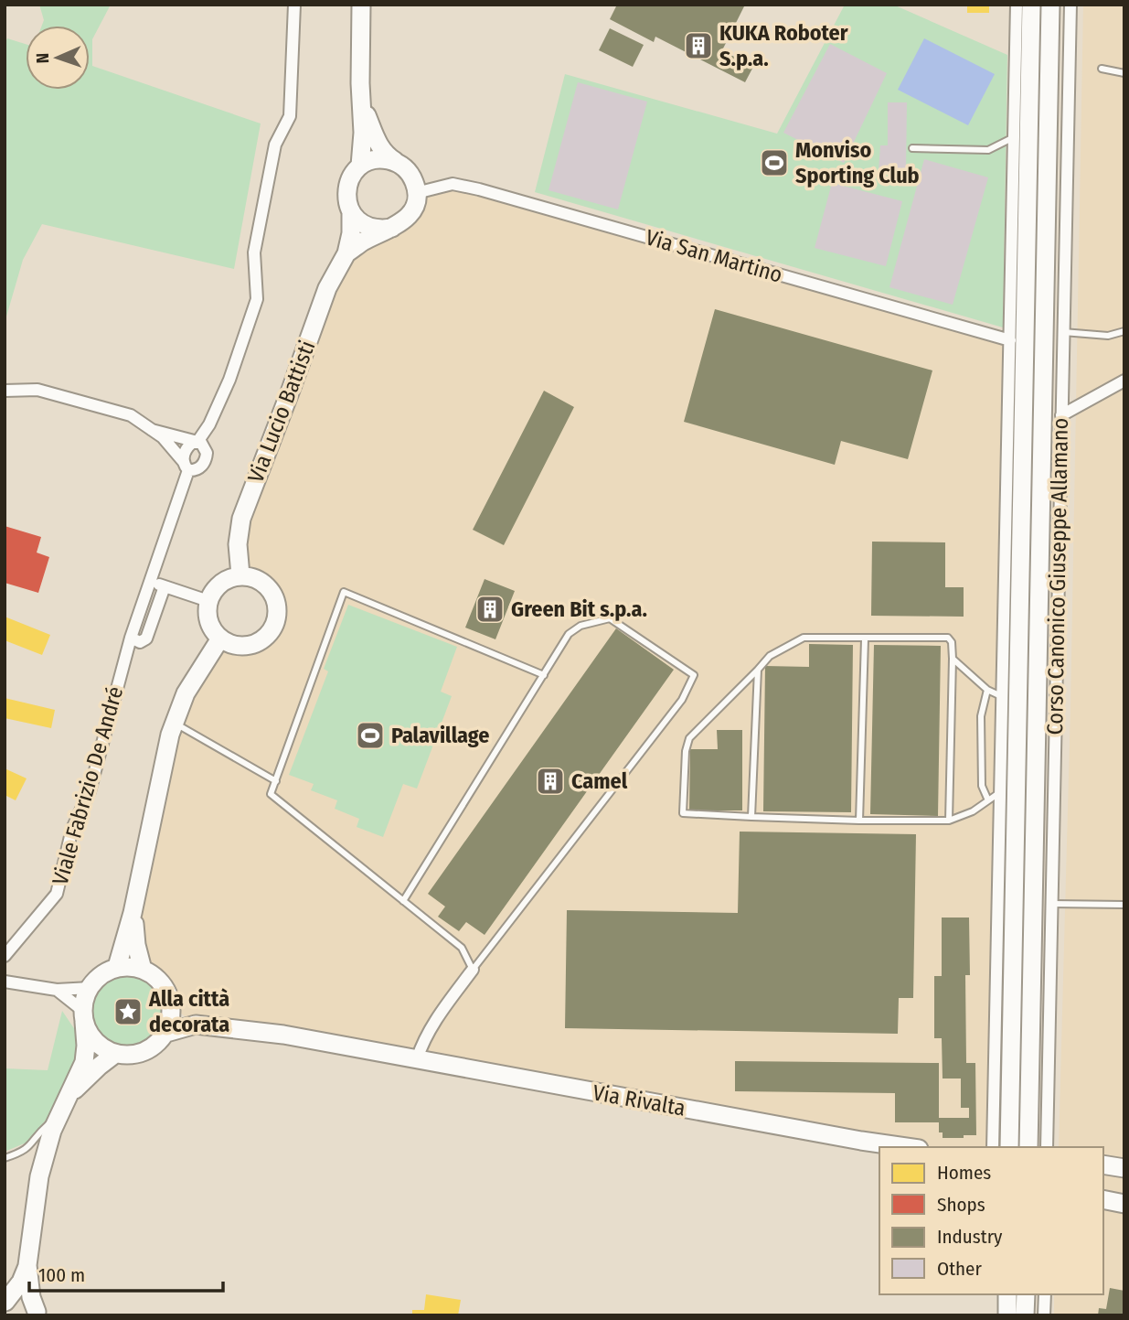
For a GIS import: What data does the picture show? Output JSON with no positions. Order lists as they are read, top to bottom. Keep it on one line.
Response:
{"streets":{"street":["Via San Martino","Via Lucio Battisti","Corso Canonico Giuseppe Allamano","Viale Fabrizio De André","Via Rivalta"]},"crossings":[["Via San Martino","Via Lucio Battisti"]],"places":{"building":["KUKA Roboter S.p.a.","Green Bit s.p.a.","Camel"],"sports":["Monviso Sporting Club","Palavillage"],"place":["Alla città decorata"]},"legend":["Homes","Shops","Industry","Other"],"scale_bar":"100 m","north":"left"}
